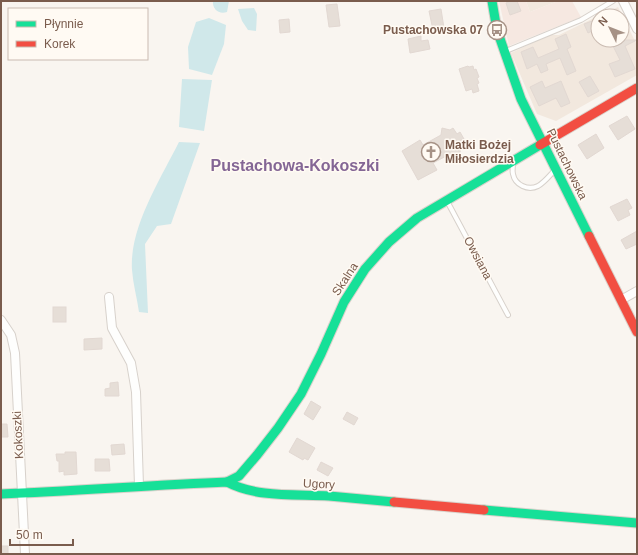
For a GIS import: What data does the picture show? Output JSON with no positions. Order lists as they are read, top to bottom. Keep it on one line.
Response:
{"streets":{"street":["Pustachowska","Skalna","Kokoszki","Ugory"],"lane":["Owsiana"]},"crossings":[["Pustachowska","Skalna"],["Owsiana","Skalna"],["Skalna","Ugory"],["Kokoszki","Ugory"]],"districts":["Pustachowa-Kokoszki"],"places":{"bus stop":["Pustachowska 07"],"church":["Matki Bożej Miłosierdzia"]},"legend":["Płynnie","Korek"],"scale_bar":"50 m","north":"top left"}
